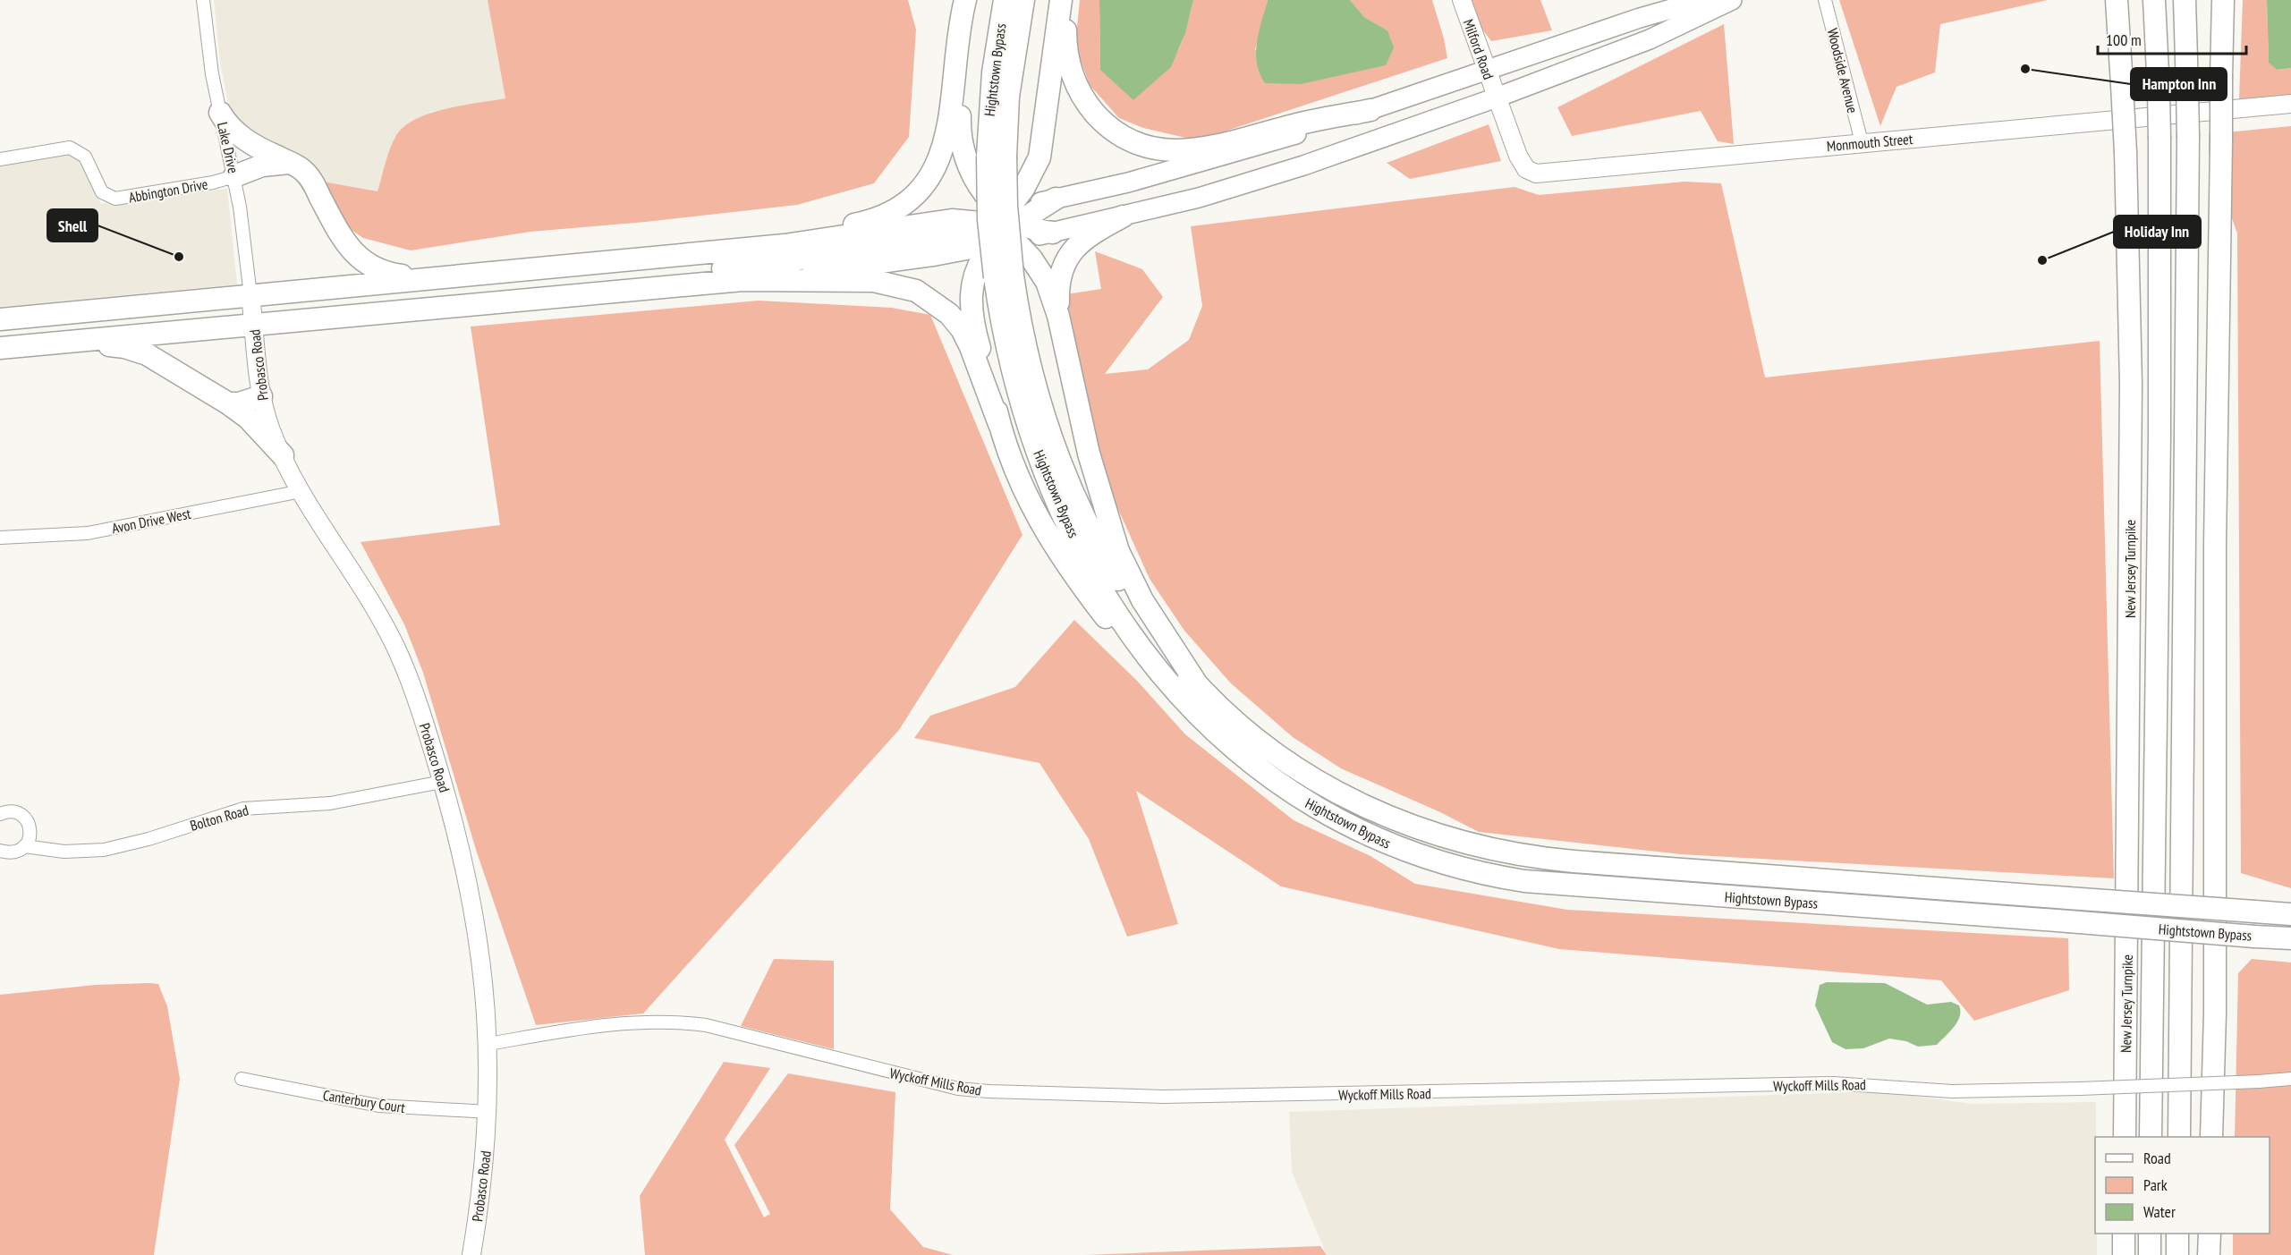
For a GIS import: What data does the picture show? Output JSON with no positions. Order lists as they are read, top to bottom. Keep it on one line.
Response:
{"streets":{"highway":["Hightstown Bypass","New Jersey Turnpike"],"street":["Milford Road","Woodside Avenue","Monmouth Street","Lake Drive","Abbington Drive","Probasco Road","Avon Drive West","Bolton Road","Wyckoff Mills Road","Canterbury Court"]},"crossings":[["Milford Road","Monmouth Street"],["Woodside Avenue","Monmouth Street"],["Lake Drive","Abbington Drive"],["Lake Drive","Probasco Road"],["Probasco Road","Avon Drive West"],["Probasco Road","Bolton Road"],["Probasco Road","Wyckoff Mills Road"],["Probasco Road","Canterbury Court"]],"places":["Hampton Inn","Shell","Holiday Inn"],"legend":["Road","Park","Water"],"scale_bar":"100 m"}
